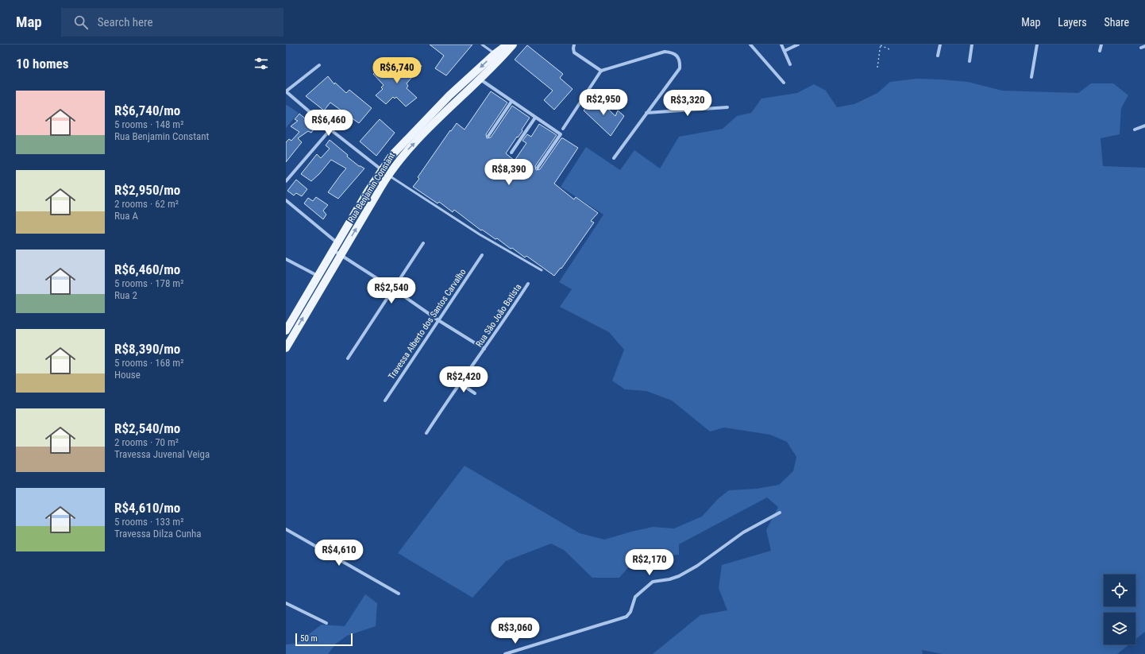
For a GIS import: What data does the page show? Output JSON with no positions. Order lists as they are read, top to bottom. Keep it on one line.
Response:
{"streets":{"main road":["Rua Benjamin Constant"],"street":["Rua São João Batista","Travessa Alberto dos Santos Carvalho"]},"scale_bar":"50 m","page":{"header":"Map","search":"Search here","nav":["Map","Layers","Share"],"heading":"10 homes","price":["R$6,740","R$2,950","R$3,320","R$6,460","R$8,390","R$2,540","R$2,420","R$4,610","R$2,170","R$3,060"],"list":[{"name":"R$6,740/mo","note":"5 rooms · 148 m² · Rua Benjamin Constant"},{"name":"R$2,950/mo","note":"2 rooms · 62 m² · Rua A"},{"name":"R$6,460/mo","note":"5 rooms · 178 m² · Rua 2"},{"name":"R$8,390/mo","note":"5 rooms · 168 m² · House"},{"name":"R$2,540/mo","note":"2 rooms · 70 m² · Travessa Juvenal Veiga"},{"name":"R$4,610/mo","note":"5 rooms · 133 m² · Travessa Dilza Cunha"}],"scale":"50 m"}}
